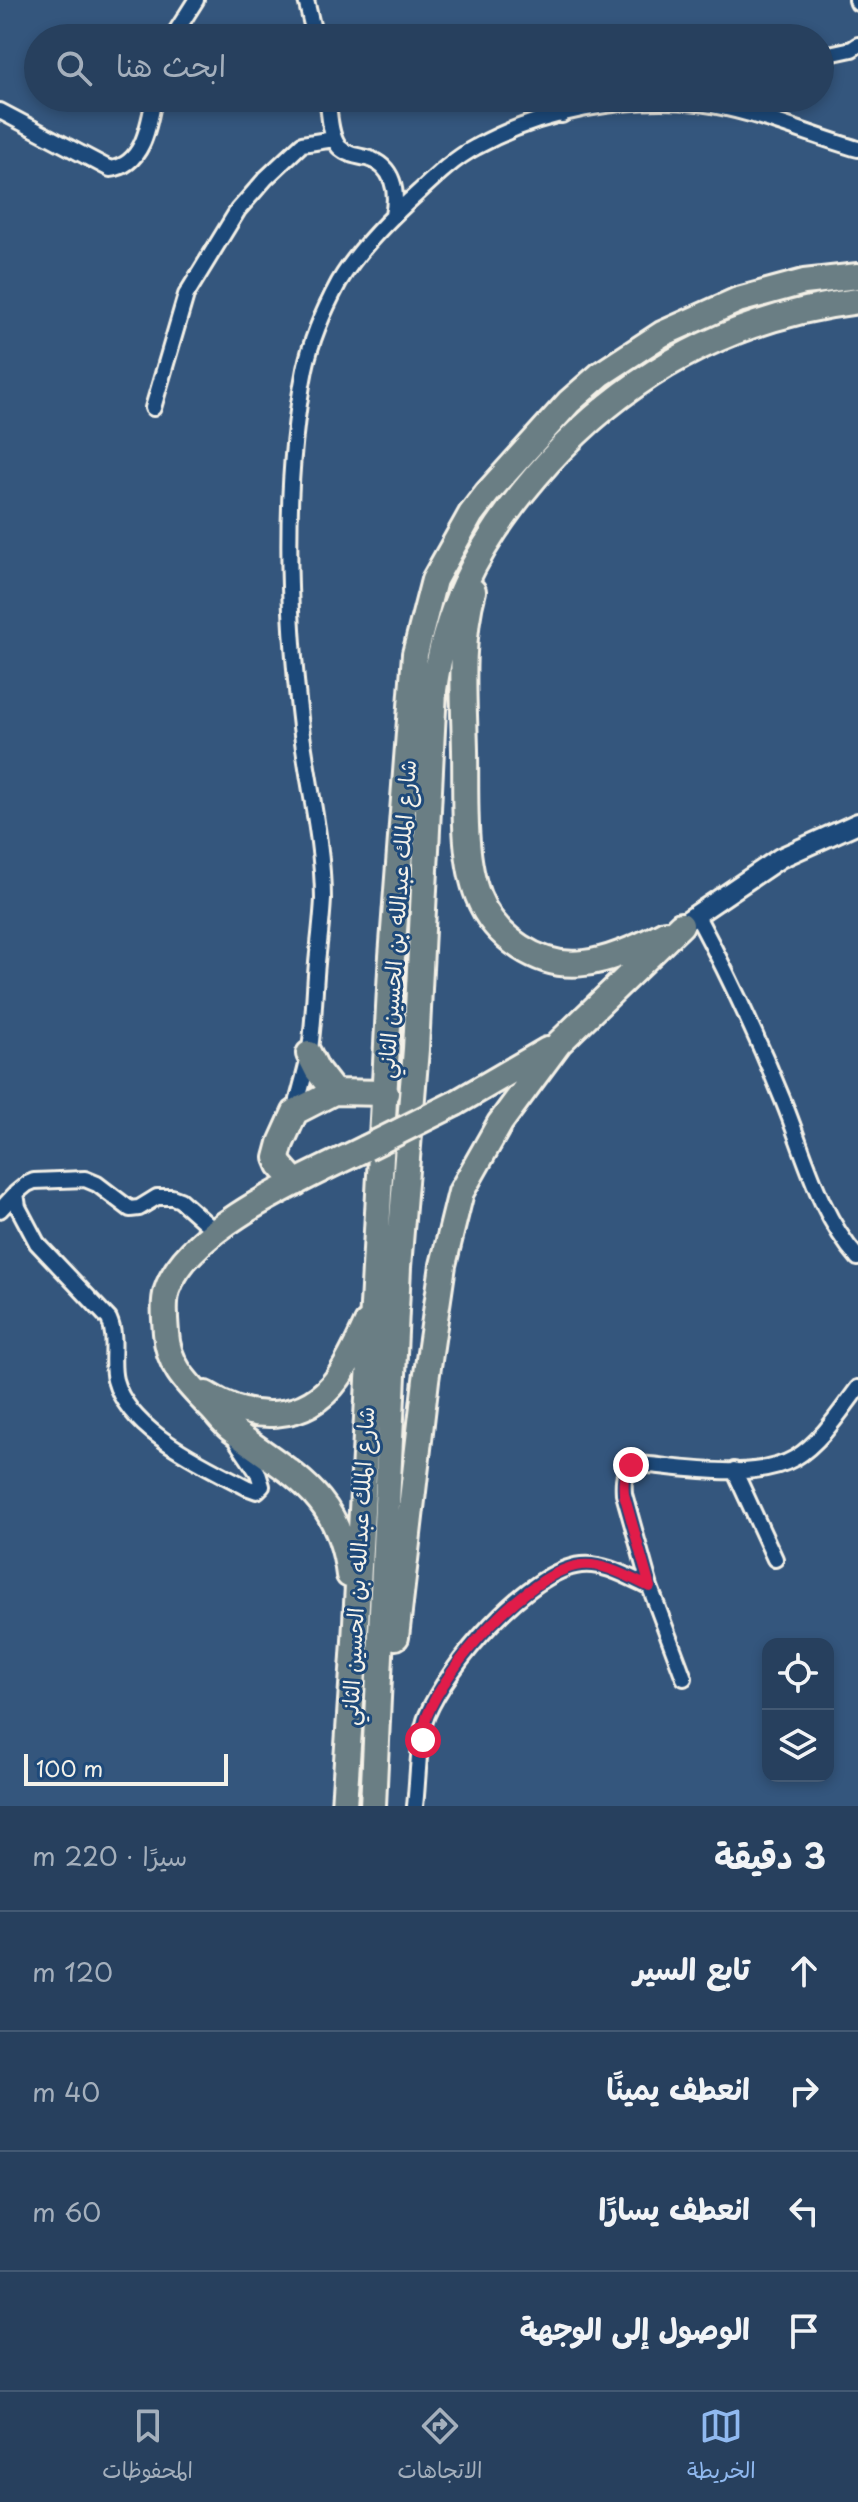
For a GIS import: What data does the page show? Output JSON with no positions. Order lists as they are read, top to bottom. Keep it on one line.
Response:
{"streets":{"highway":["شارع الملك عبدالله بن الحسين الثاني"]},"scale_bar":"100 m","page":{"search":"ابحث هنا","scale":"100 m","heading":["3 دقيقة","سيرًا · 220 m"],"list":[["تابع السير","120 m"],["انعطف يمينًا","40 m"],["انعطف يسارًا","60 m"],"الوصول إلى الوجهة"],"nav":["الخريطة","الاتجاهات","المحفوظات"]}}
